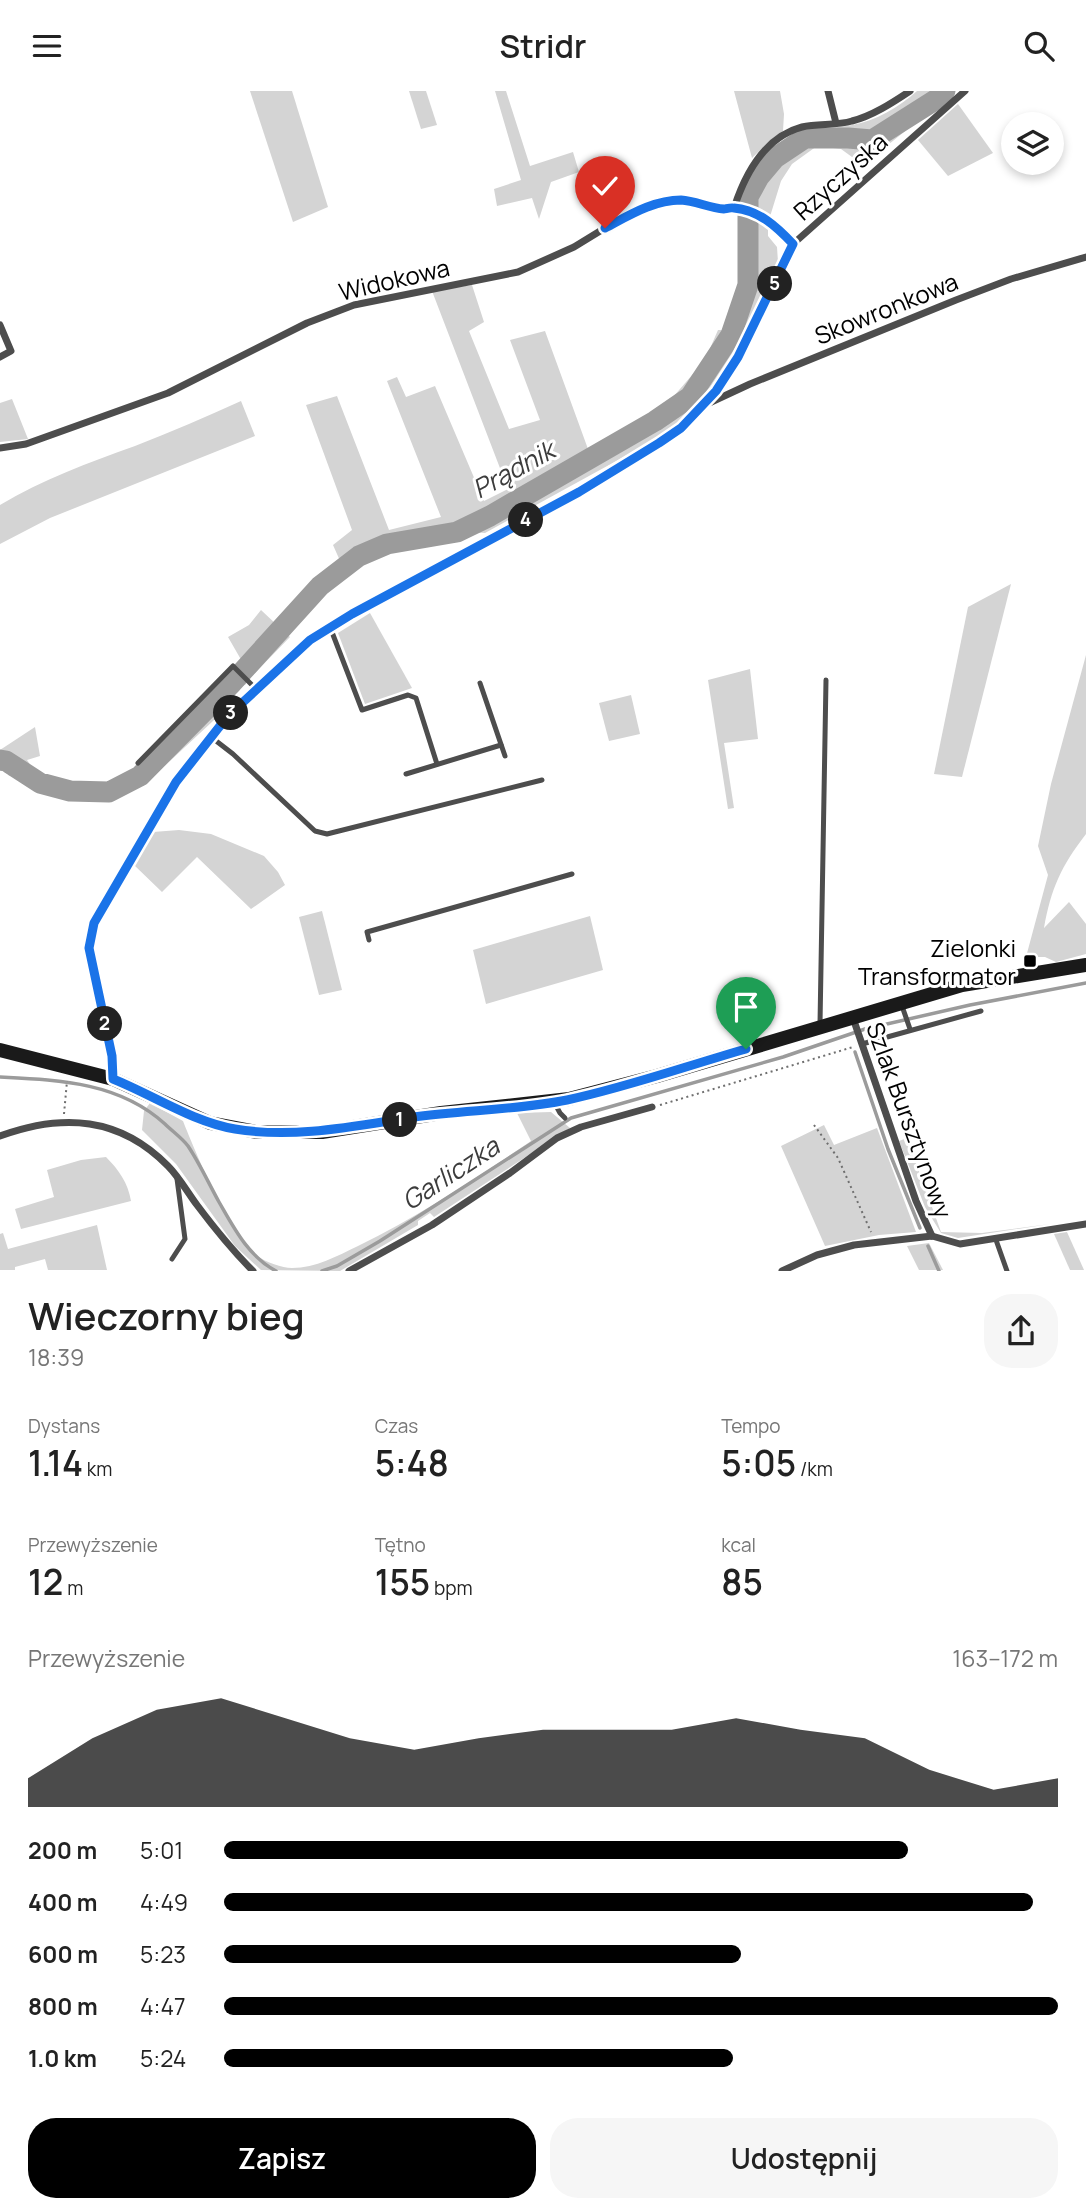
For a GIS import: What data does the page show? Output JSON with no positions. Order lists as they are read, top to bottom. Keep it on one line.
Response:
{"streets":{"street":["Rzyczyska","Widokowa","Skowronkowa","Szlak Bursztynowy"]},"crossings":[["Rzyczyska","Widokowa"],["Rzyczyska","Skowronkowa"]],"water":["Prądnik","Garliczka"],"places":{"transit":["Zielonki Transformator"]},"page":{"header":"Stridr","pins":["5","4","3","2","1"],"heading":["Wieczorny bieg","18:39"],"stats":[["Dystans","1.14 km"],["Czas","5:48"],["Tempo","5:05 /km"],["Przewyższenie","12 m"],["Tętno","155 bpm"],["kcal","85"]],"chart":["Przewyższenie","163–172 m"],"list":[{"name":"200 m","note":"5:01"},{"name":"400 m","note":"4:49"},{"name":"600 m","note":"5:23"},{"name":"800 m","note":"4:47"},{"name":"1.0 km","note":"5:24"}],"buttons":["Zapisz","Udostępnij"]}}
